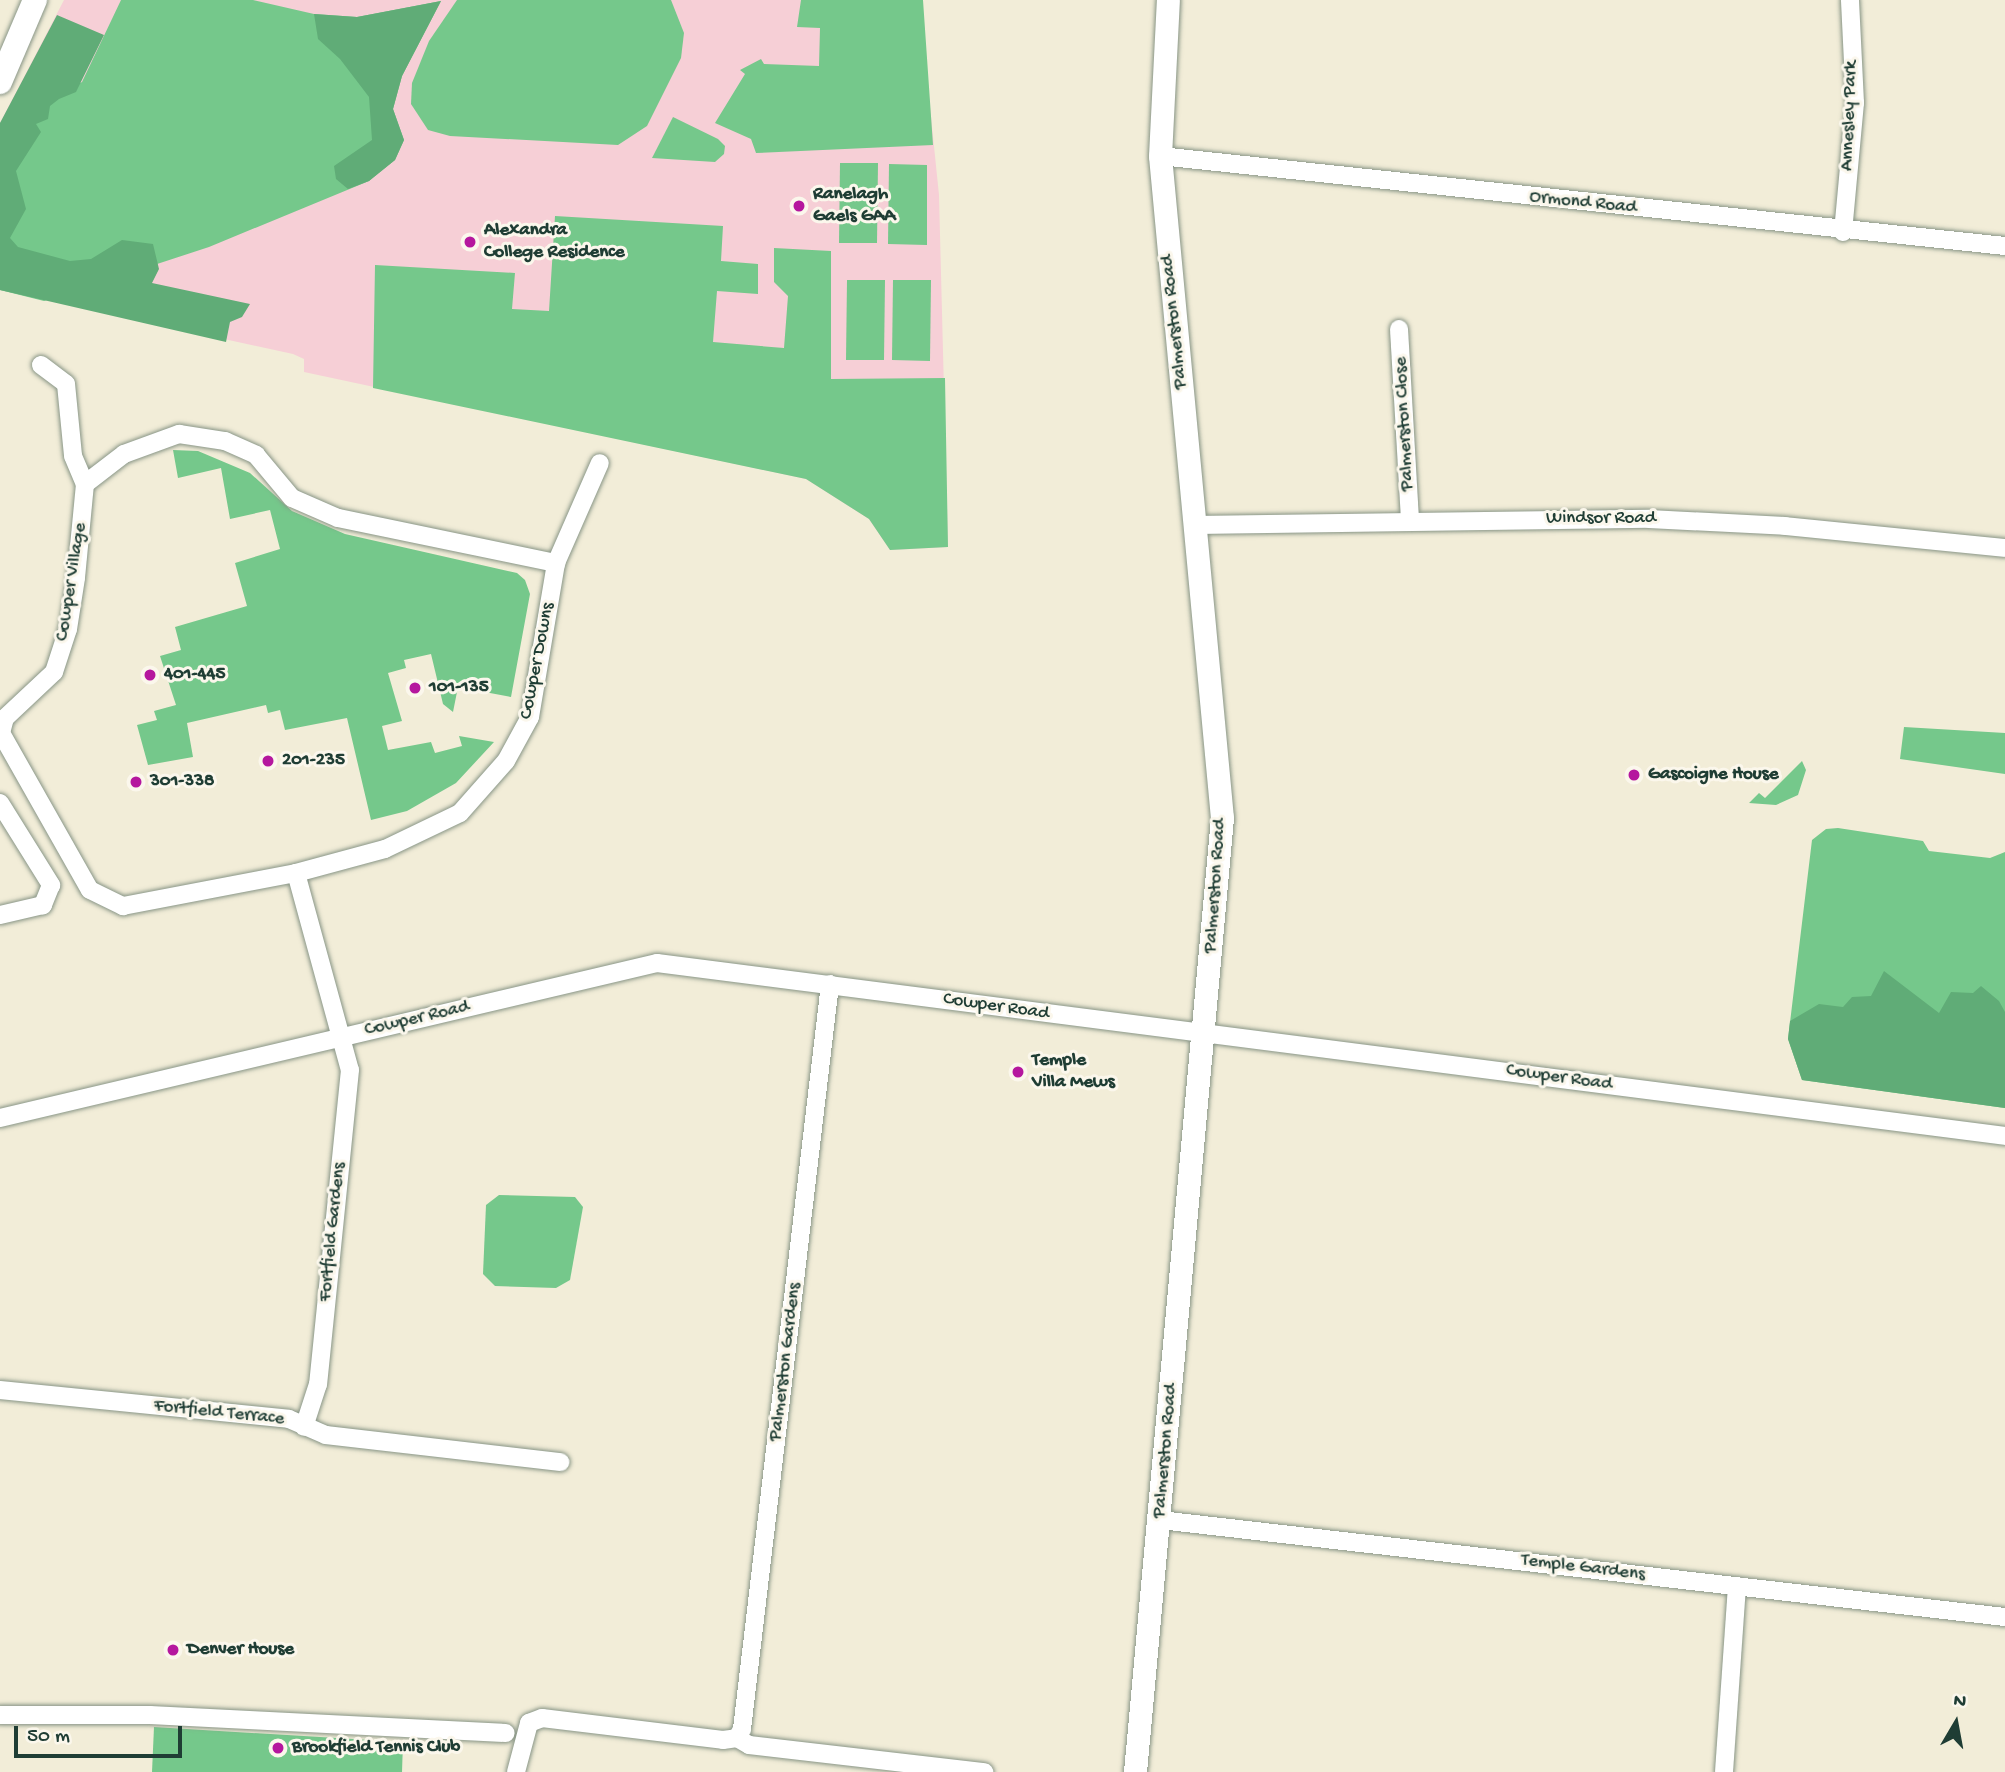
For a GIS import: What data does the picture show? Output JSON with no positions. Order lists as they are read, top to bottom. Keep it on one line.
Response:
{"streets":{"street":["Annesley Park","Ormond Road","Palmerston Road","Palmerston Close","Windsor Road","Cowper Village","Cowper Downs","Cowper Road","Fortfield Gardens","Palmerston Gardens","Fortfield Terrace","Temple Gardens"]},"crossings":[["Annesley Park","Ormond Road"],["Ormond Road","Palmerston Road"],["Palmerston Road","Windsor Road"],["Palmerston Road","Cowper Road"],["Palmerston Road","Temple Gardens"],["Palmerston Close","Windsor Road"],["Cowper Village","Cowper Downs"],["Cowper Road","Fortfield Gardens"],["Cowper Road","Palmerston Gardens"],["Fortfield Gardens","Fortfield Terrace"]],"places":["Ranelagh Gaels GAA","Alexandra College Residence","401-445","101-135","201-235","Gascoigne House","301-338","Temple Villa Mews","Denver House","Brookfield Tennis Club"],"scale_bar":"50 m","north":"top"}
